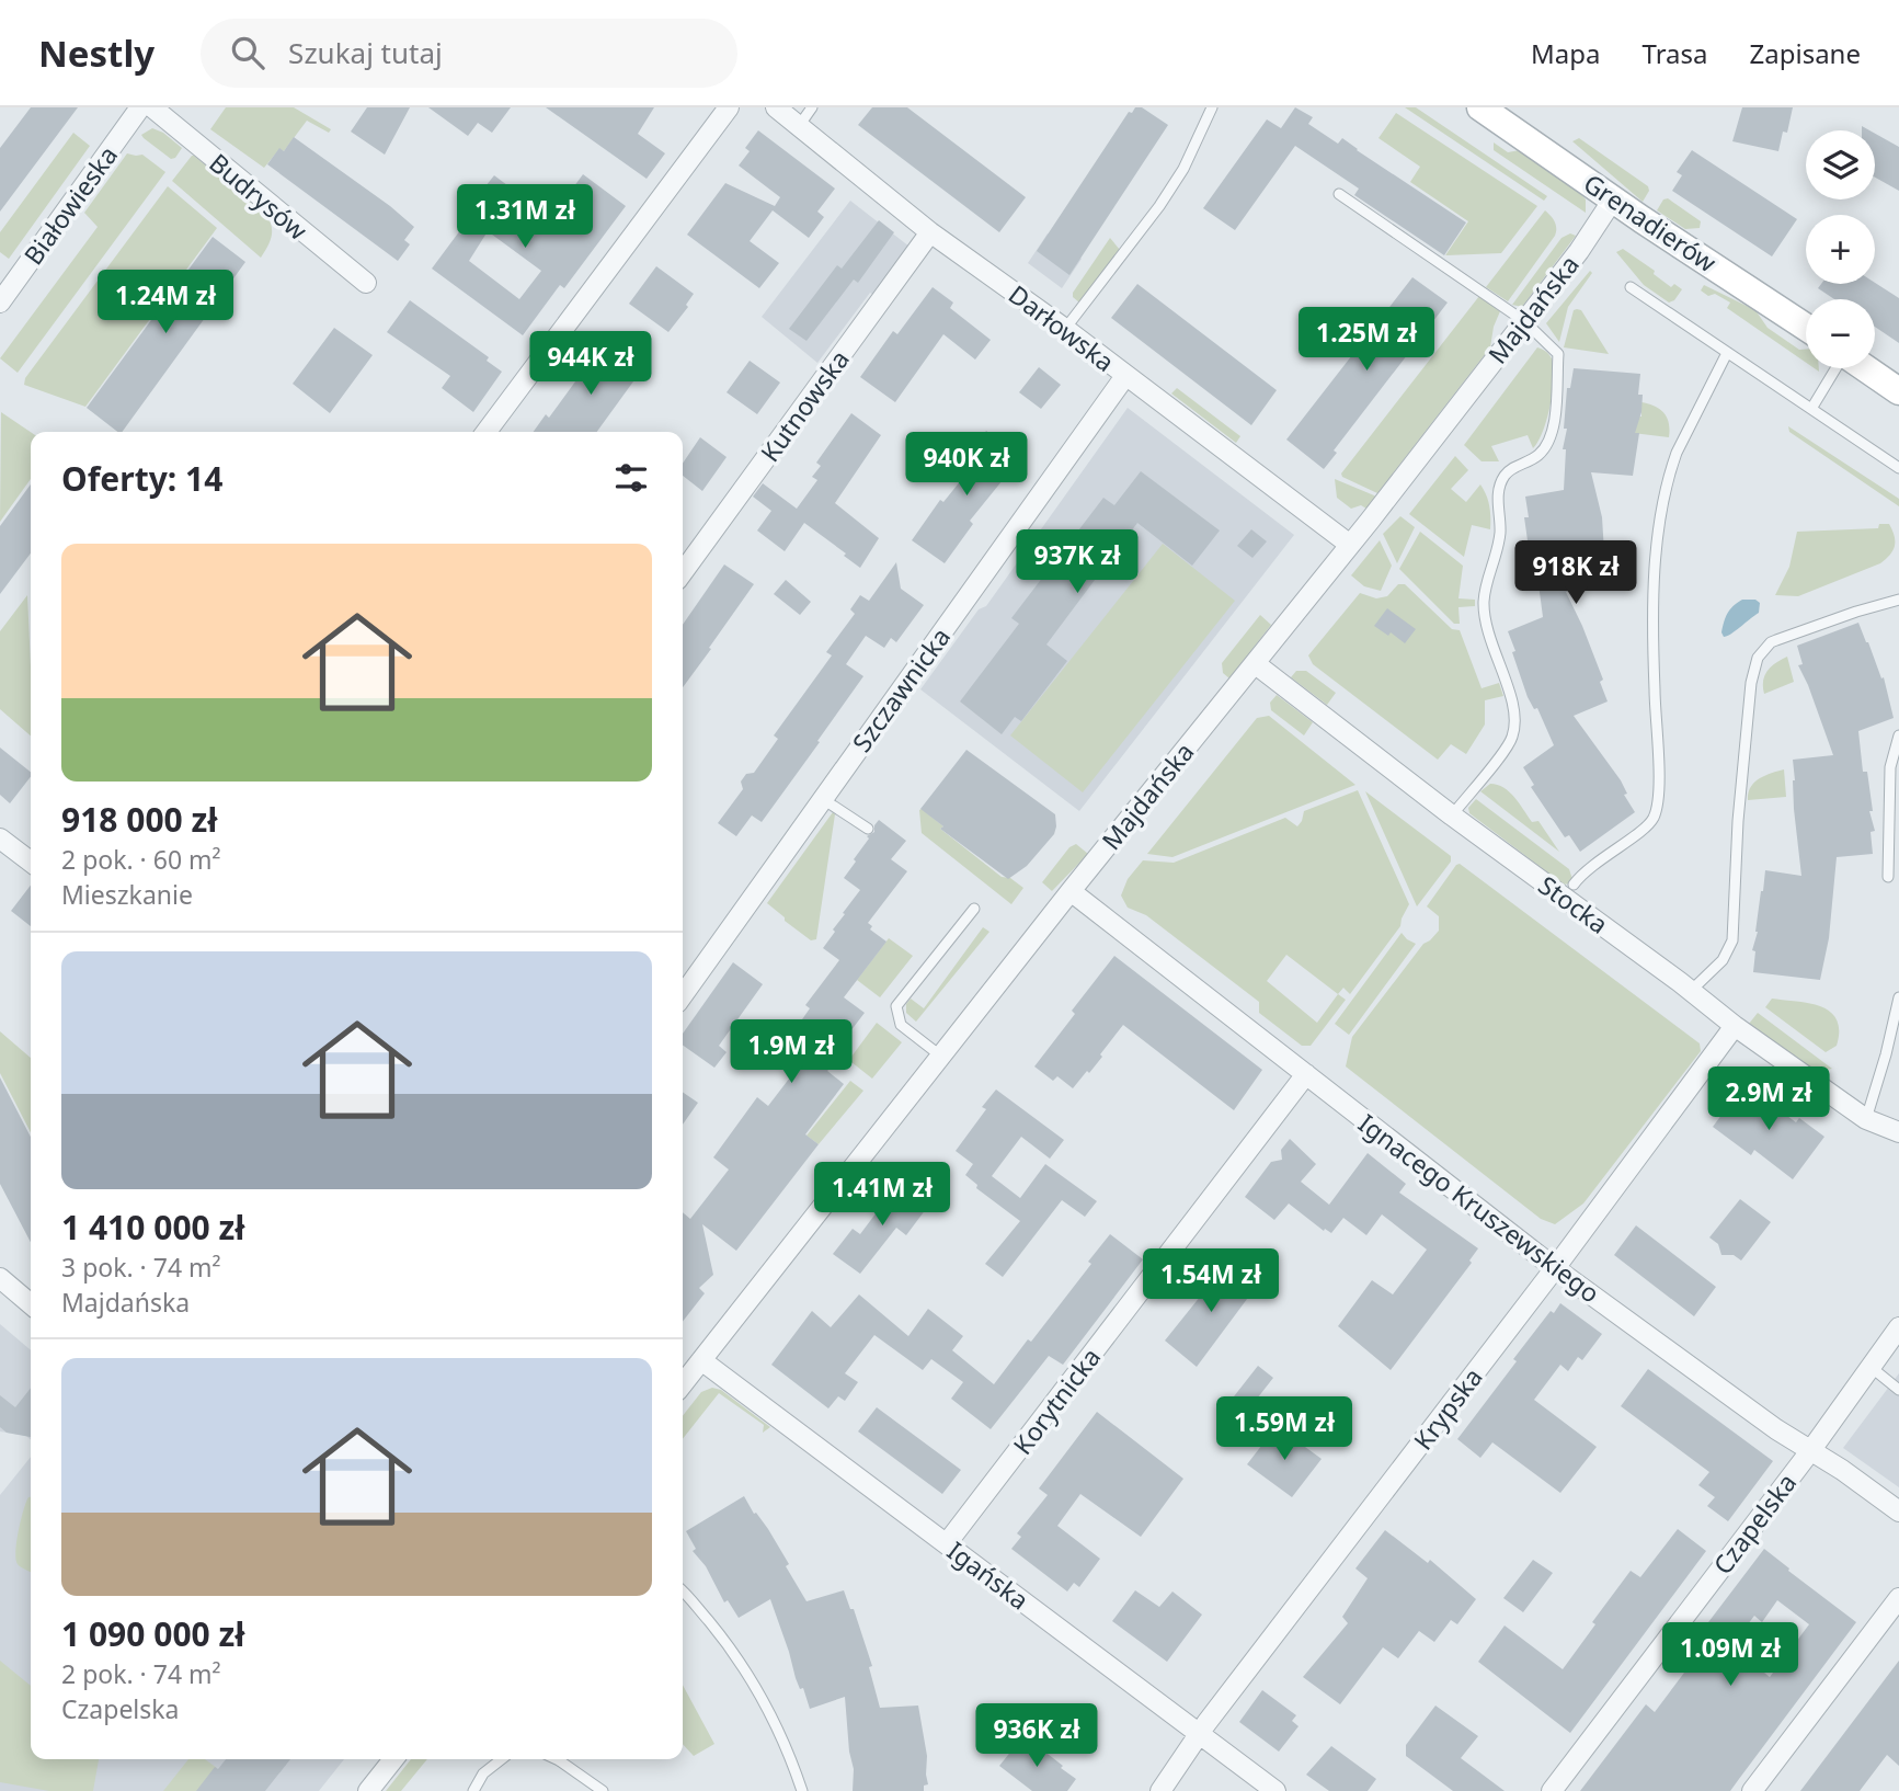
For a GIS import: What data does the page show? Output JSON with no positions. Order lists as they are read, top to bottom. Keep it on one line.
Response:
{"streets":{"street":["Budrysów","Białowieska","Grenadierów","Majdańska","Darłowska","Kutnowska","Szczawnicka","Stocka","Ignacego Kruszewskiego","Korytnicka","Krypska","Czapelska","Igańska"]},"crossings":[["Grenadierów","Majdańska"],["Majdańska","Darłowska"],["Majdańska","Stocka"],["Majdańska","Ignacego Kruszewskiego"],["Majdańska","Igańska"],["Darłowska","Kutnowska"],["Darłowska","Szczawnicka"],["Stocka","Krypska"],["Ignacego Kruszewskiego","Korytnicka"],["Ignacego Kruszewskiego","Krypska"],["Ignacego Kruszewskiego","Czapelska"],["Korytnicka","Igańska"],["Krypska","Igańska"]],"page":{"header":"Nestly","search":"Szukaj tutaj","nav":["Mapa","Trasa","Zapisane"],"map_buttons":["+","−"],"price":["1.31M zł","1.24M zł","1.25M zł","944K zł","940K zł","937K zł","918K zł","1.9M zł","2.9M zł","1.41M zł","1.54M zł","1.59M zł","1.09M zł","936K zł"],"heading":"Oferty: 14","list":[{"name":"918 000 zł","note":"2 pok. · 60 m² · Mieszkanie"},{"name":"1 410 000 zł","note":"3 pok. · 74 m² · Majdańska"},{"name":"1 090 000 zł","note":"2 pok. · 74 m² · Czapelska"}]}}
